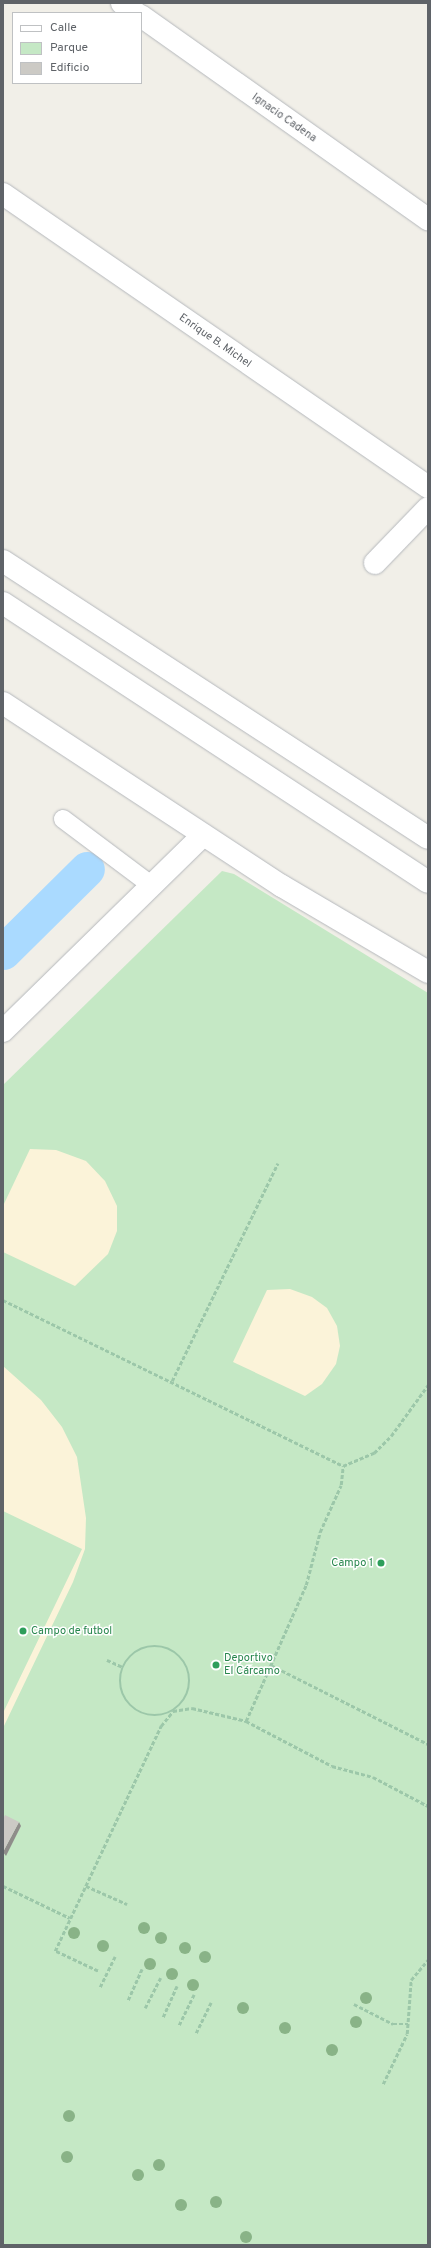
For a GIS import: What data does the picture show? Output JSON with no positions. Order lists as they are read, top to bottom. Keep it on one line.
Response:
{"streets":{"street":["Ignacio Cadena","Enrique B. Michel"]},"places":["Campo 1","Campo de futbol","Deportivo El Cárcamo"],"legend":["Calle","Parque","Edificio"]}
